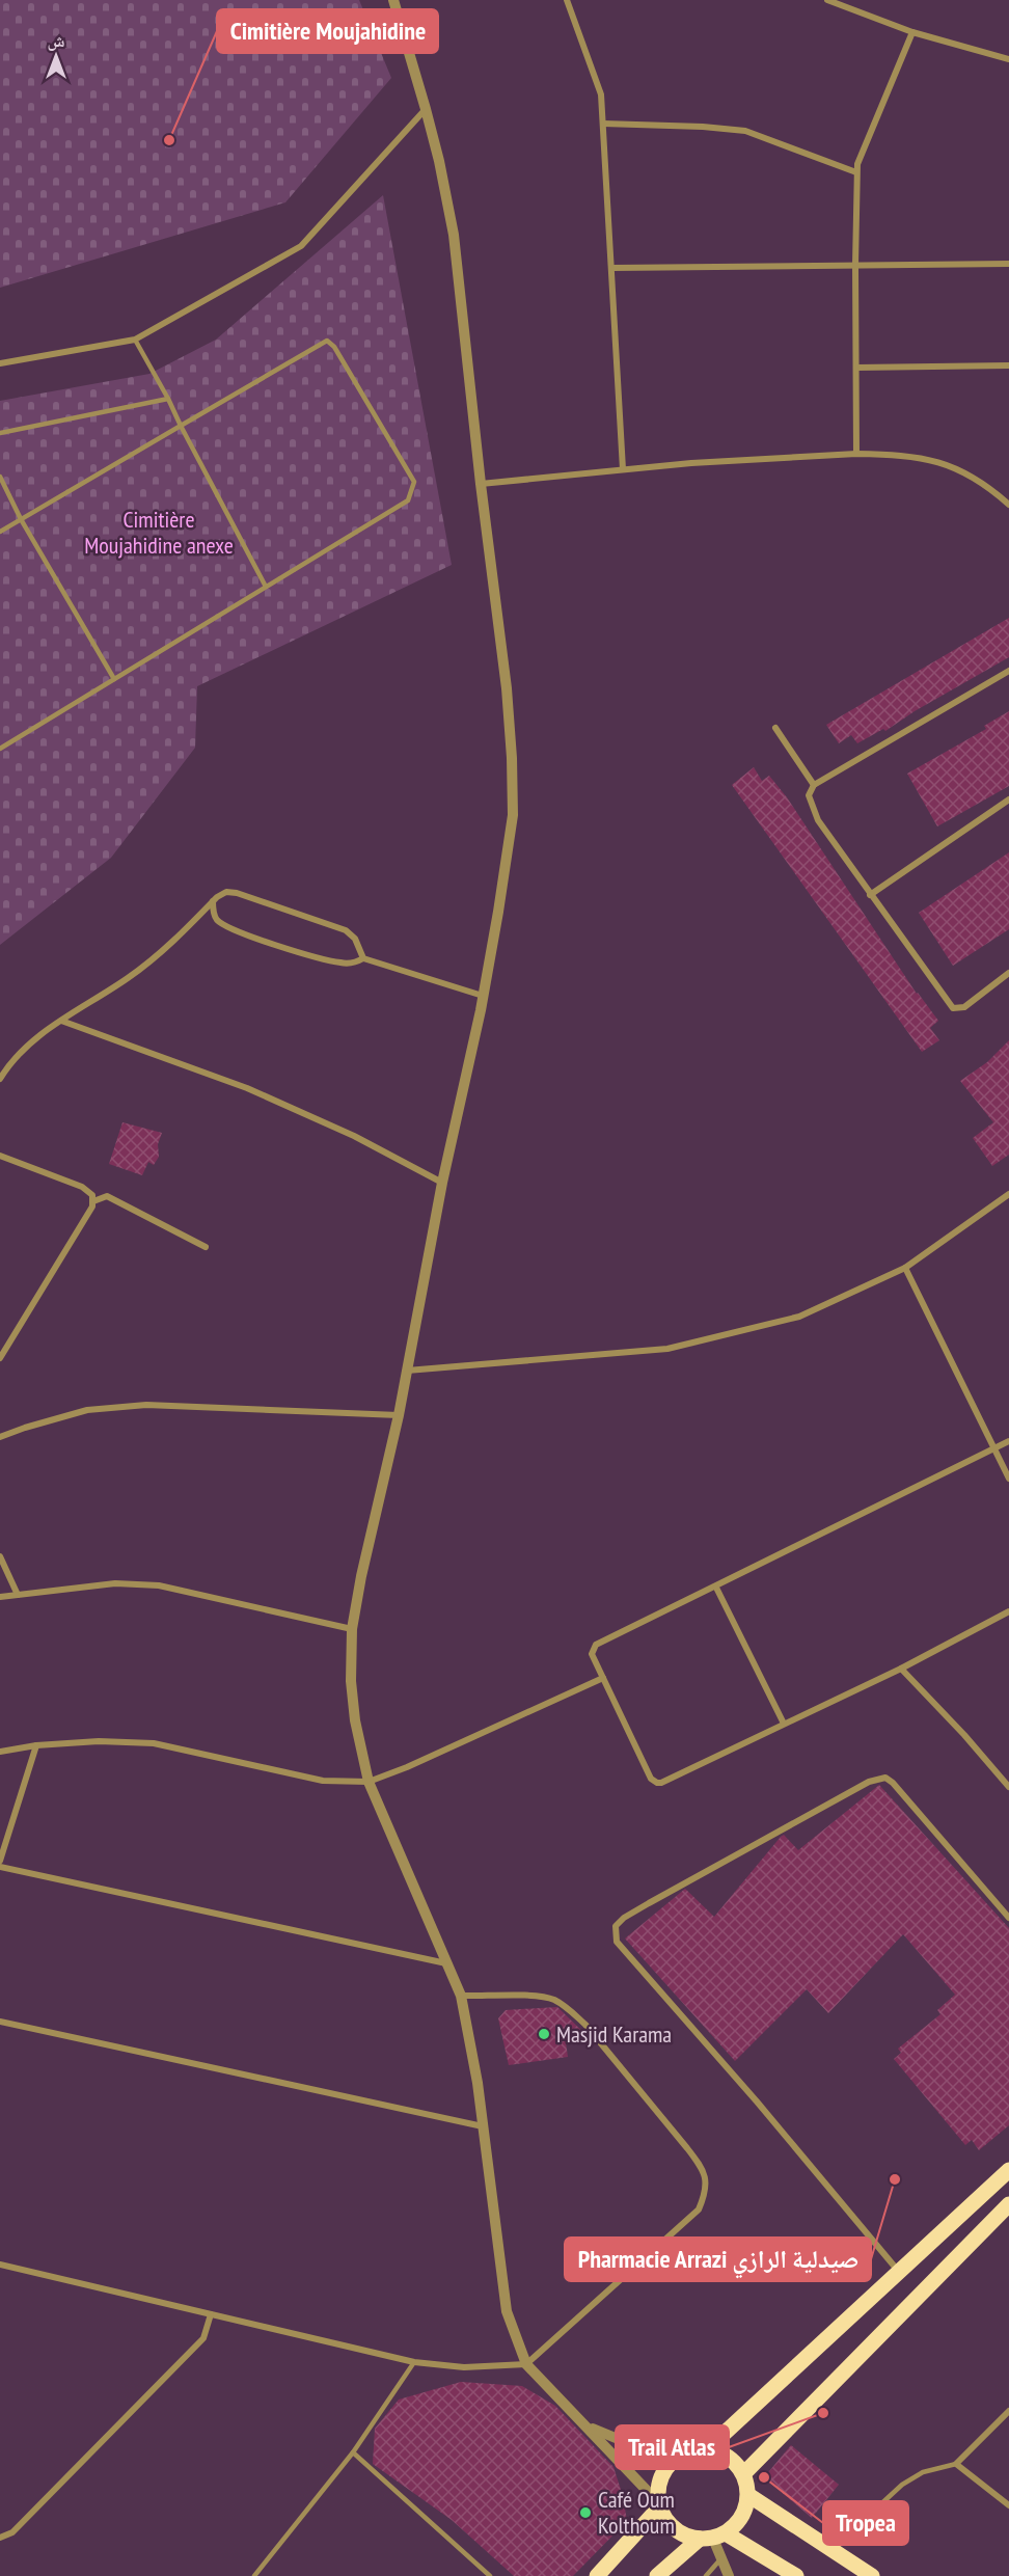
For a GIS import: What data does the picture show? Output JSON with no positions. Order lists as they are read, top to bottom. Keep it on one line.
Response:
{"parks":["Cimitière Moujahidine anexe"],"places":["Cimitière Moujahidine","Masjid Karama","Pharmacie Arrazi صيدلية الرازي","Trail Atlas","Tropea","Café Oum Kolthoum"],"north":"top"}
